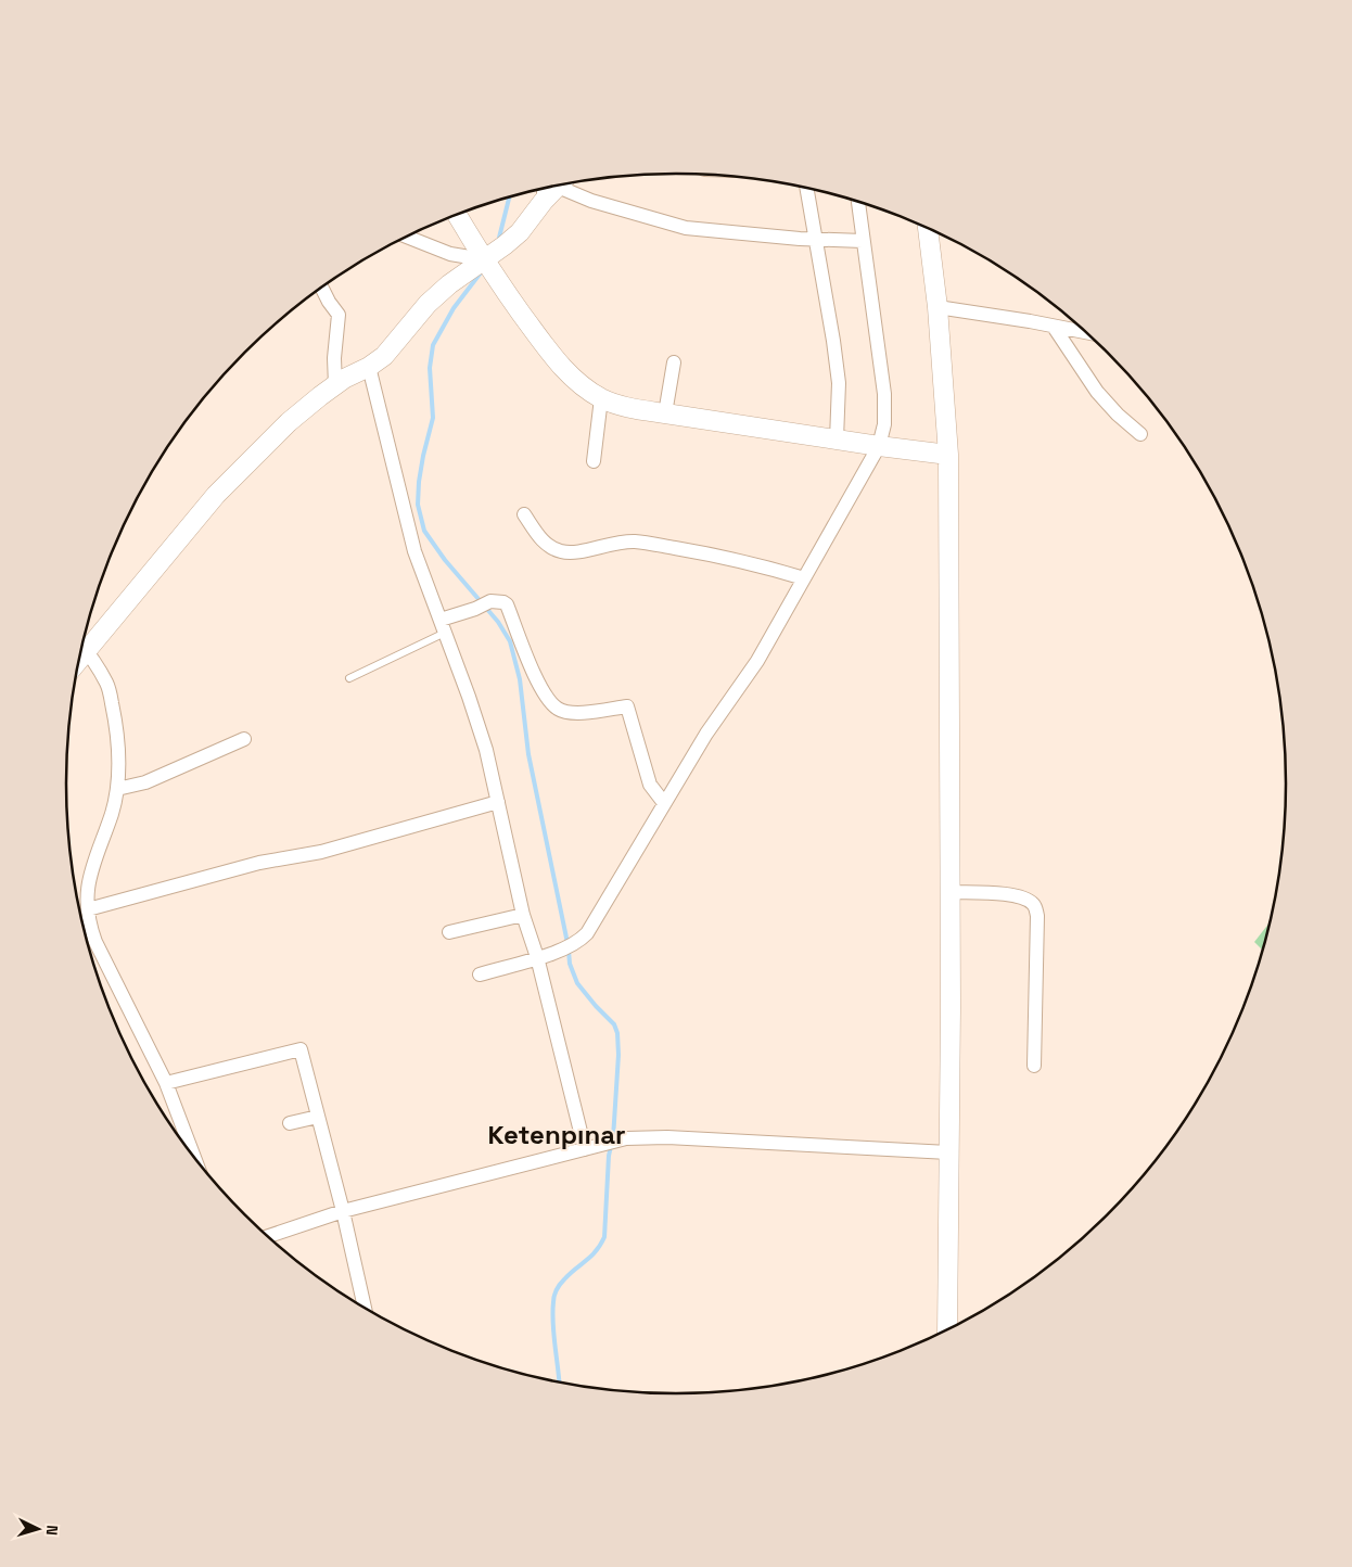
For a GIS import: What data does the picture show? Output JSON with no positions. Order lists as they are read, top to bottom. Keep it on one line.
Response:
{"districts":["Ketenpınar"],"north":"right"}
